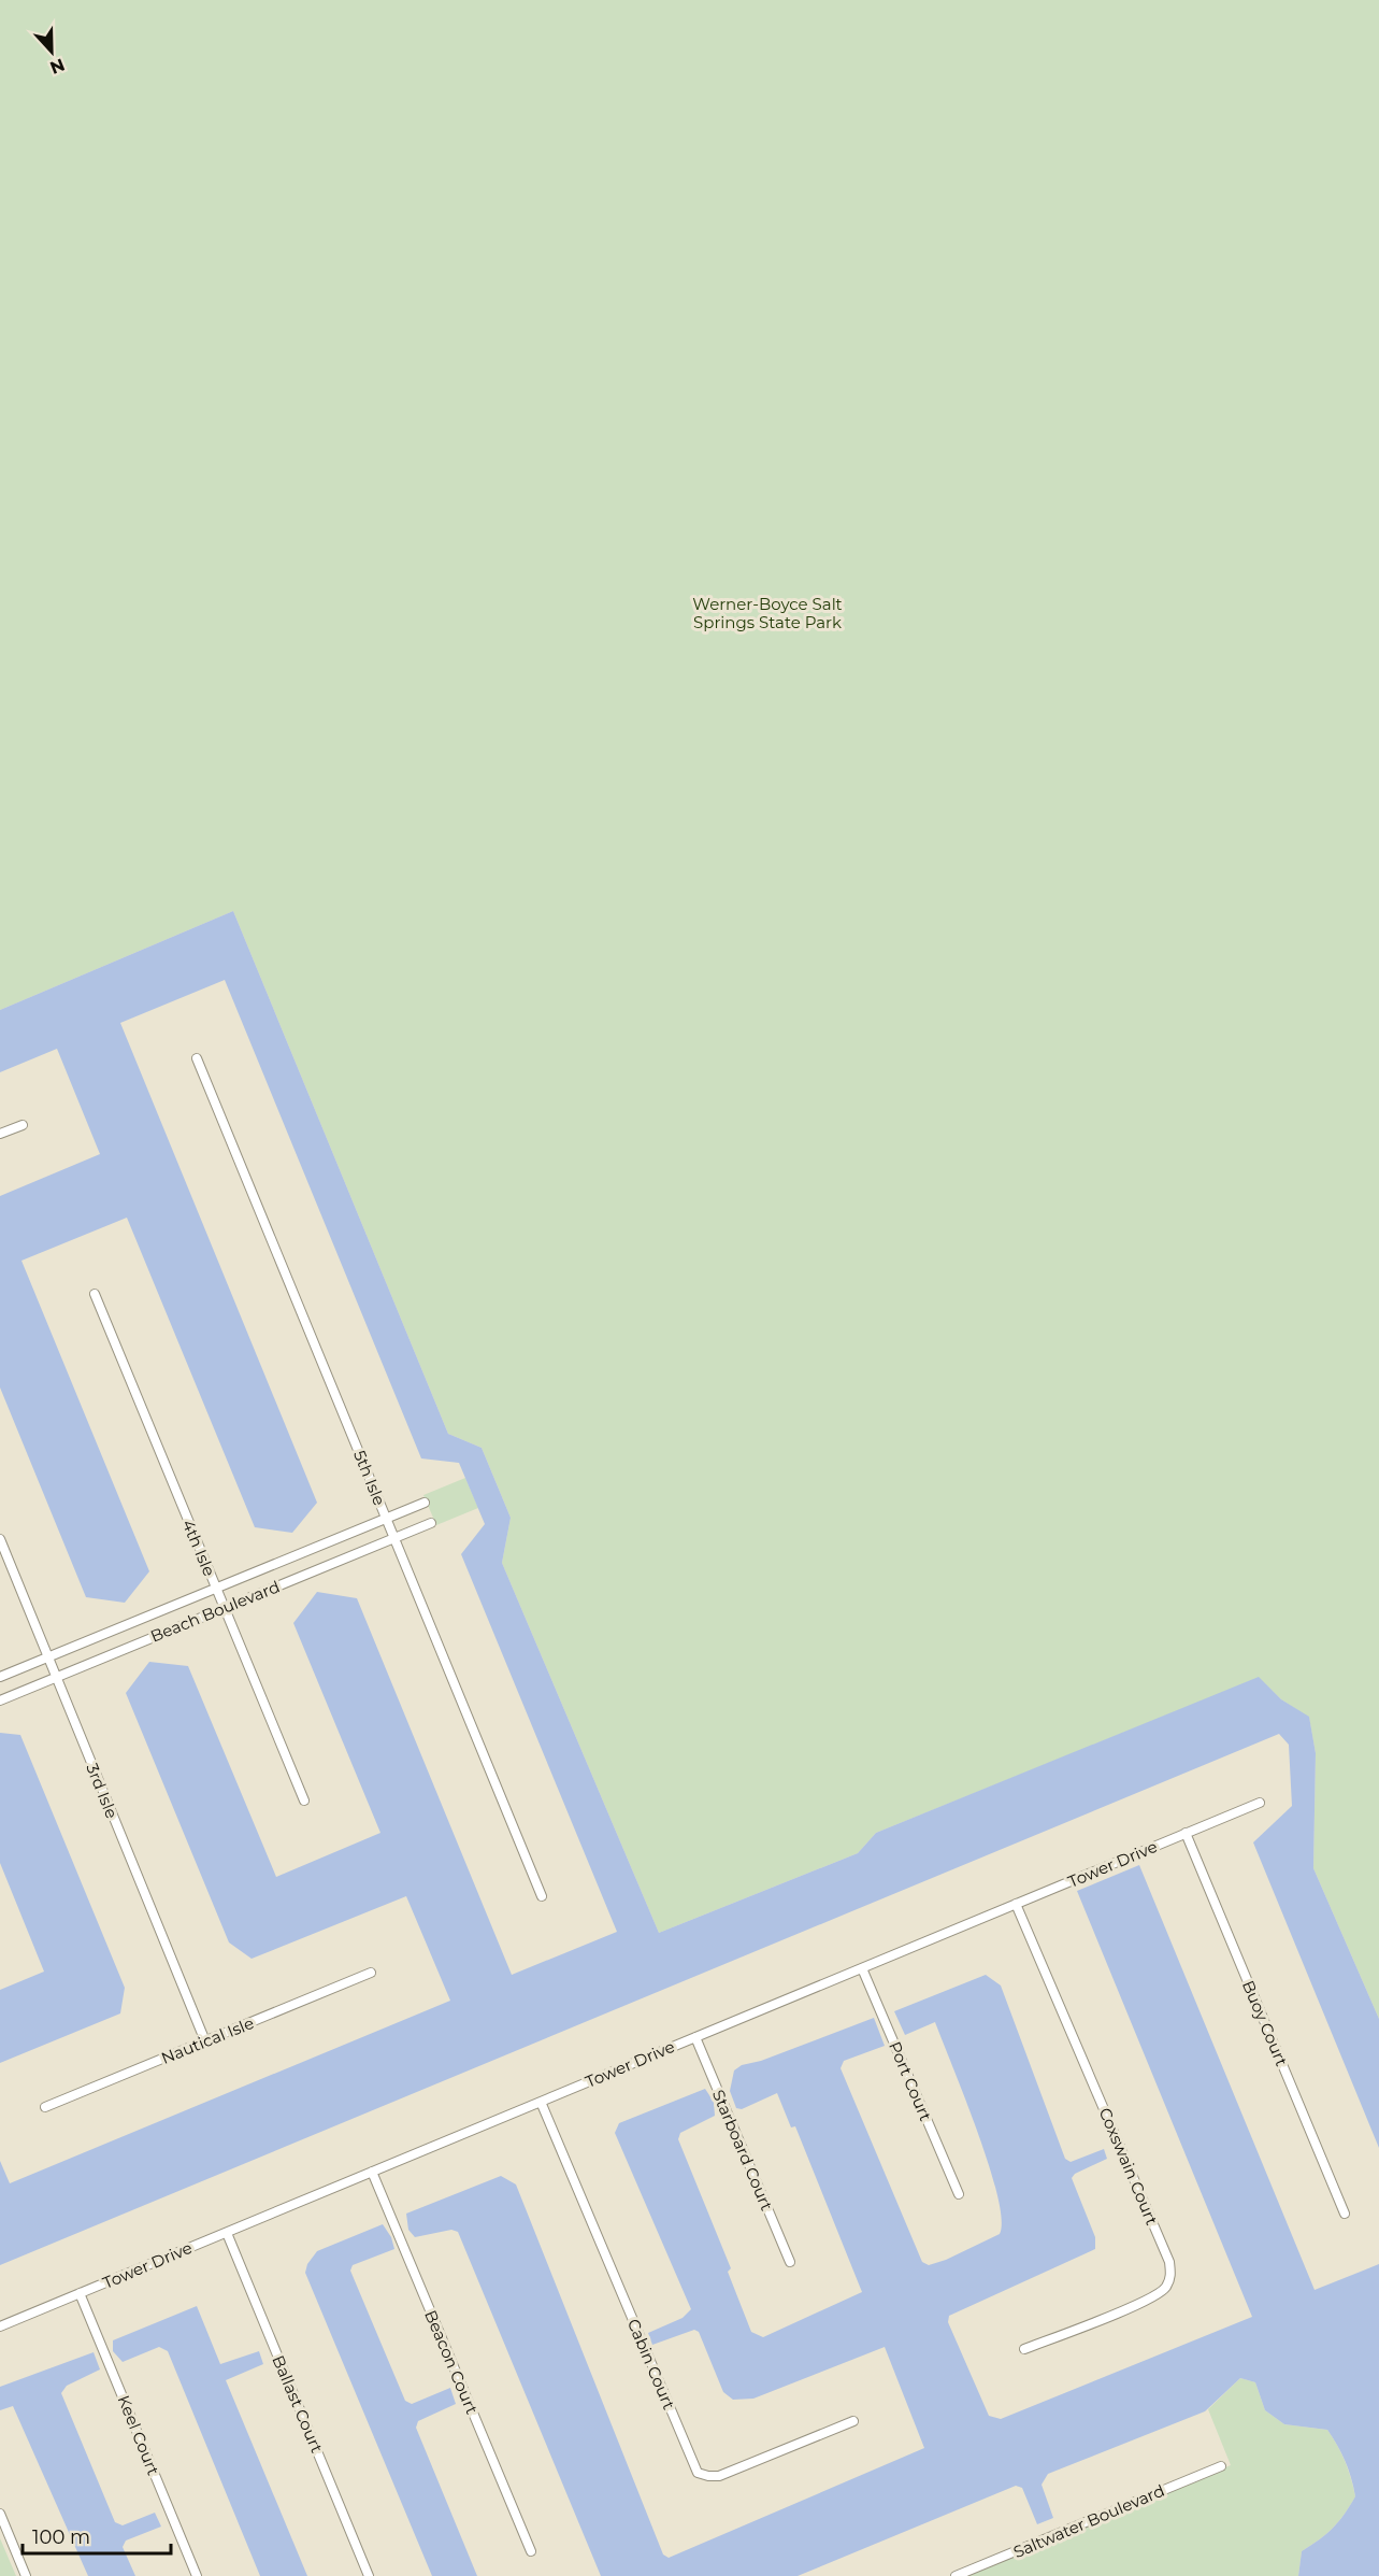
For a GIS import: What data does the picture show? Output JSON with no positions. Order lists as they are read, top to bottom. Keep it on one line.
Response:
{"streets":{"street":["5th Isle","4th Isle","Beach Boulevard","3rd Isle","Tower Drive","Buoy Court","Nautical Isle","Port Court","Starboard Court","Coxswain Court","Beacon Court","Cabin Court","Ballast Court","Keel Court","Saltwater Boulevard"]},"crossings":[["5th Isle","Beach Boulevard"],["4th Isle","Beach Boulevard"],["Beach Boulevard","3rd Isle"],["3rd Isle","Nautical Isle"],["Tower Drive","Buoy Court"],["Tower Drive","Port Court"],["Tower Drive","Starboard Court"],["Tower Drive","Coxswain Court"],["Tower Drive","Beacon Court"],["Tower Drive","Cabin Court"],["Tower Drive","Ballast Court"],["Tower Drive","Keel Court"]],"parks":["Werner-Boyce Salt Springs State Park"],"scale_bar":"100 m","north":"bottom"}
